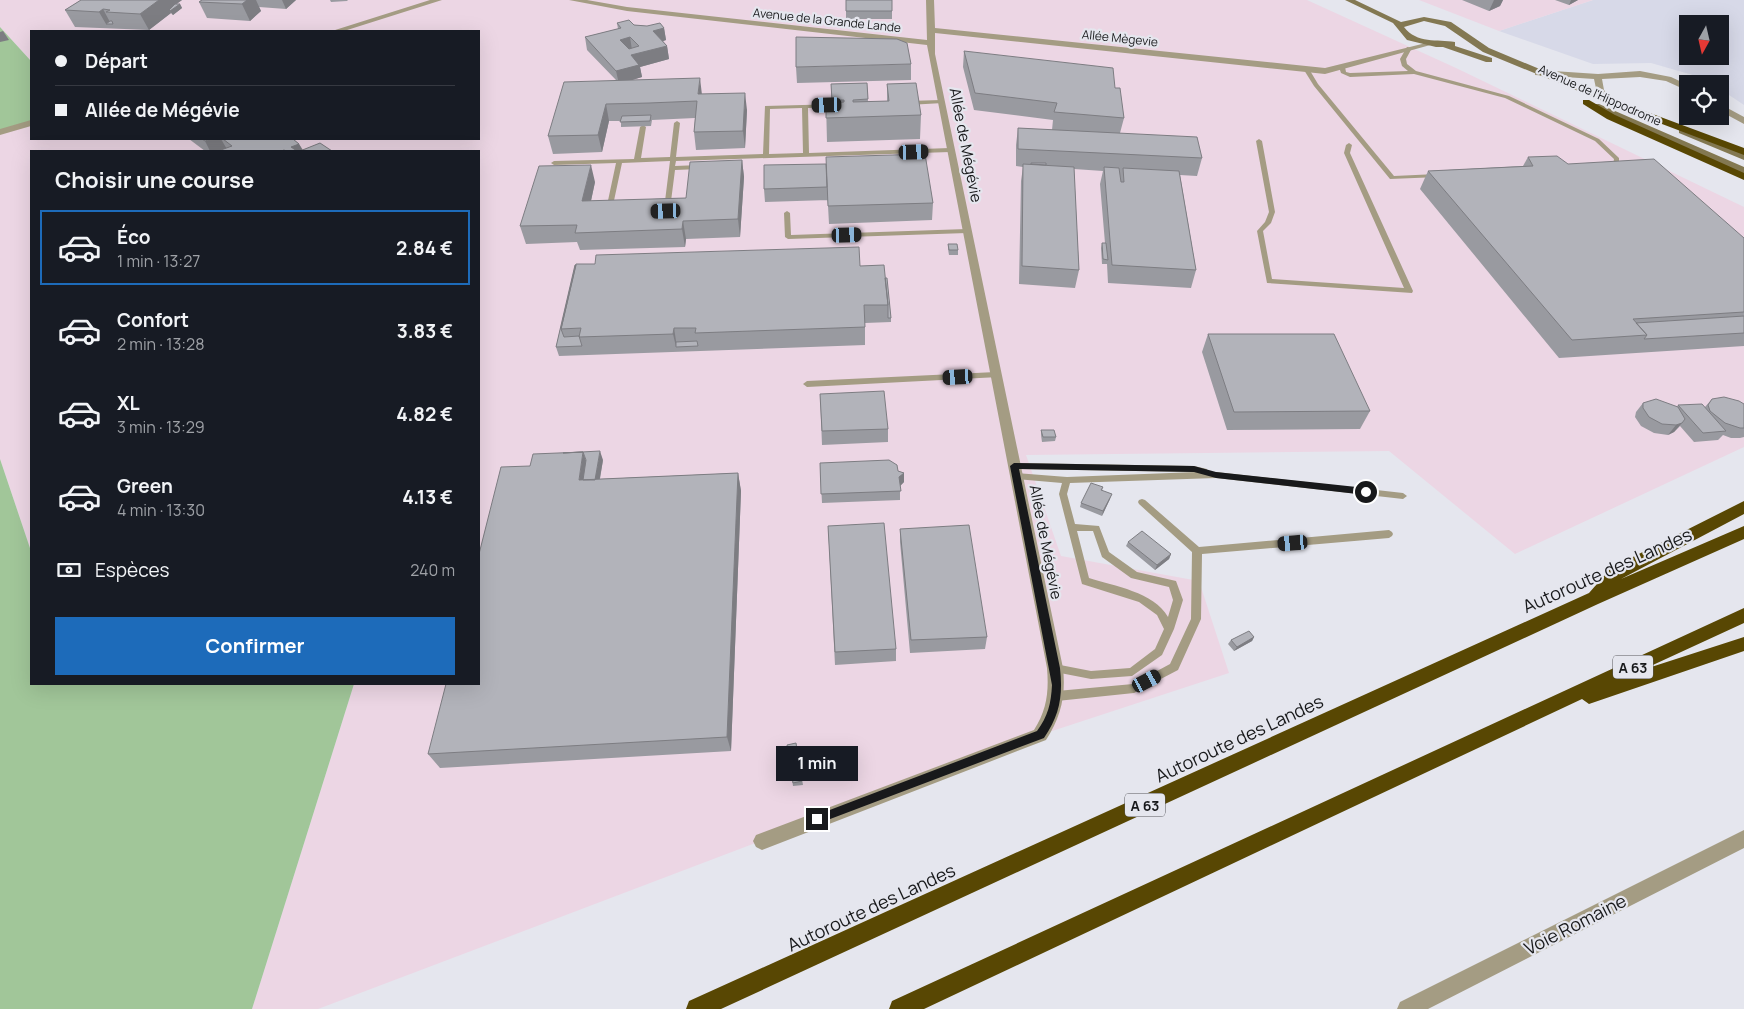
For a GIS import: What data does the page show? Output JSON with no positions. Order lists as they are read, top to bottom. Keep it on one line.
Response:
{"streets":{"highway":["Autoroute des Landes","A 63"],"main road":["Avenue de l'Hippodrome"],"street":["Avenue de la Grande Lande","Allée Mègevie","Allée de Mégévie","Voie Romaine"]},"crossings":[["Avenue de la Grande Lande","Allée Mègevie"],["Avenue de la Grande Lande","Allée de Mégévie"],["Allée Mègevie","Avenue de l'Hippodrome"],["Allée Mègevie","Allée de Mégévie"]],"north":"bottom","page":{"banner":["Départ","Allée de Mégévie"],"heading":"Choisir une course","list":[{"name":"Éco","note":"1 min · 13:27","value":"2.84 €"},{"name":"Confort","note":"2 min · 13:28","value":"3.83 €"},{"name":"XL","note":"3 min · 13:29","value":"4.82 €"},{"name":"Green","note":"4 min · 13:30","value":"4.13 €"}],"pay":["Espèces","240 m"],"buttons":"Confirmer","bubble":"1 min"}}
